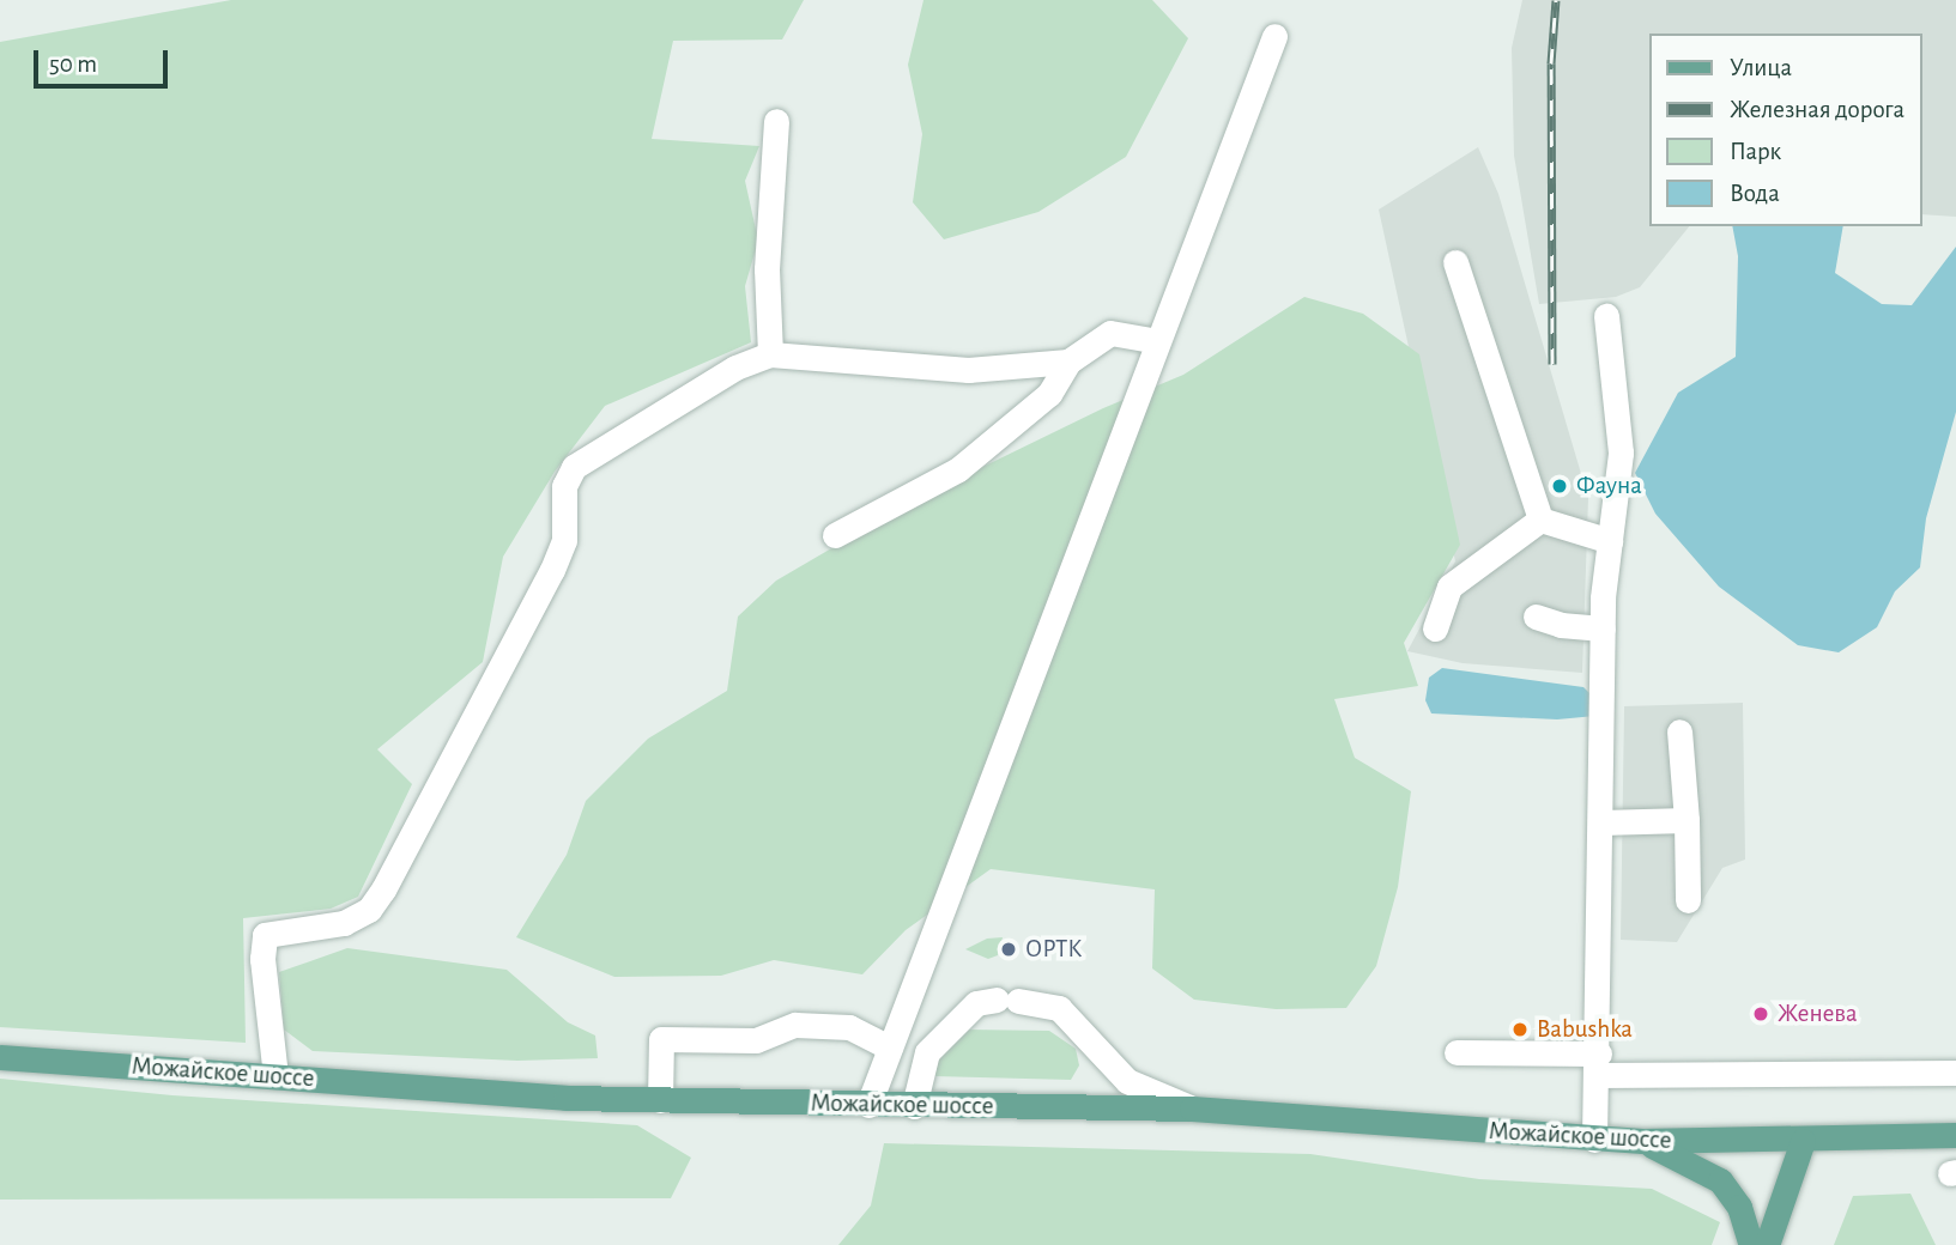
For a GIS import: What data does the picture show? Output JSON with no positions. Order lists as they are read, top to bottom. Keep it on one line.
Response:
{"streets":{"main road":["Можайское шоссе"]},"places":["Фауна","ОРТК","Женева","Babushka"],"legend":["Улица","Железная дорога","Парк","Вода"],"scale_bar":"50 m"}
